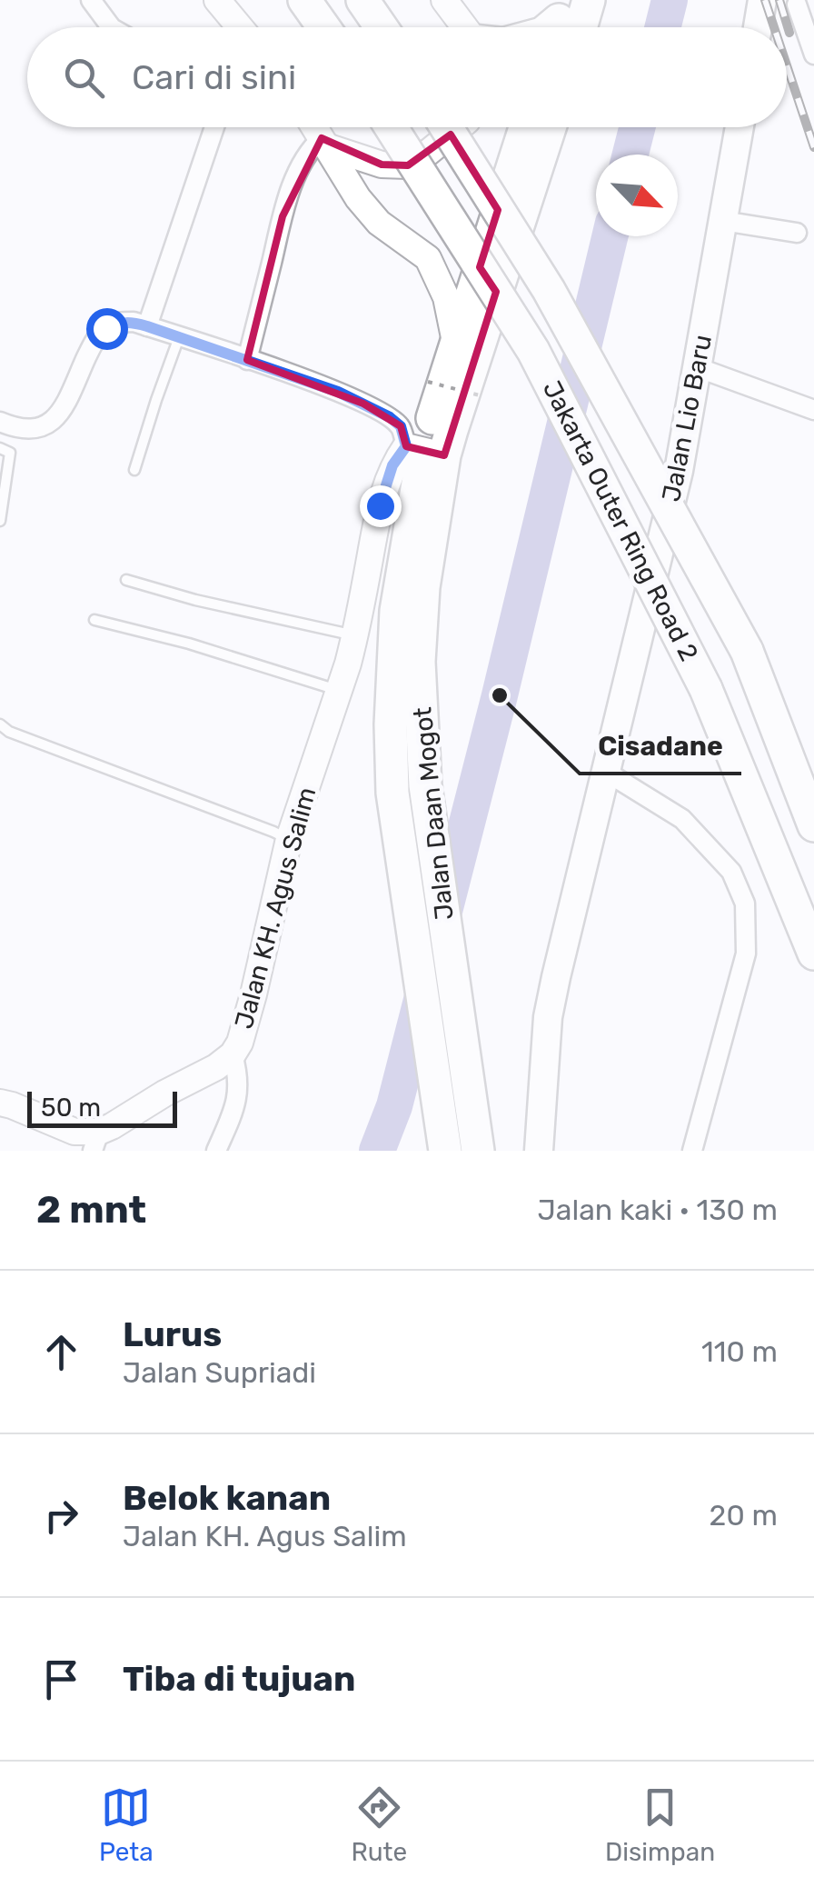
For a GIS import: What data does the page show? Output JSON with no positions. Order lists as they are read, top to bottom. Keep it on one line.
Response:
{"streets":{"highway":["Jakarta Outer Ring Road 2","Jalan Daan Mogot"],"main road":["Jalan Lio Baru"],"street":["Jalan KH. Agus Salim"]},"crossings":[["Jalan Daan Mogot","Jalan KH. Agus Salim"]],"places":["Cisadane"],"scale_bar":"50 m","north":"bottom right","page":{"search":"Cari di sini","scale":"50 m","heading":["2 mnt","Jalan kaki · 130 m"],"list":[["Lurus","Jalan Supriadi","110 m"],["Belok kanan","Jalan KH. Agus Salim","20 m"],"Tiba di tujuan"],"nav":["Peta","Rute","Disimpan"]}}
